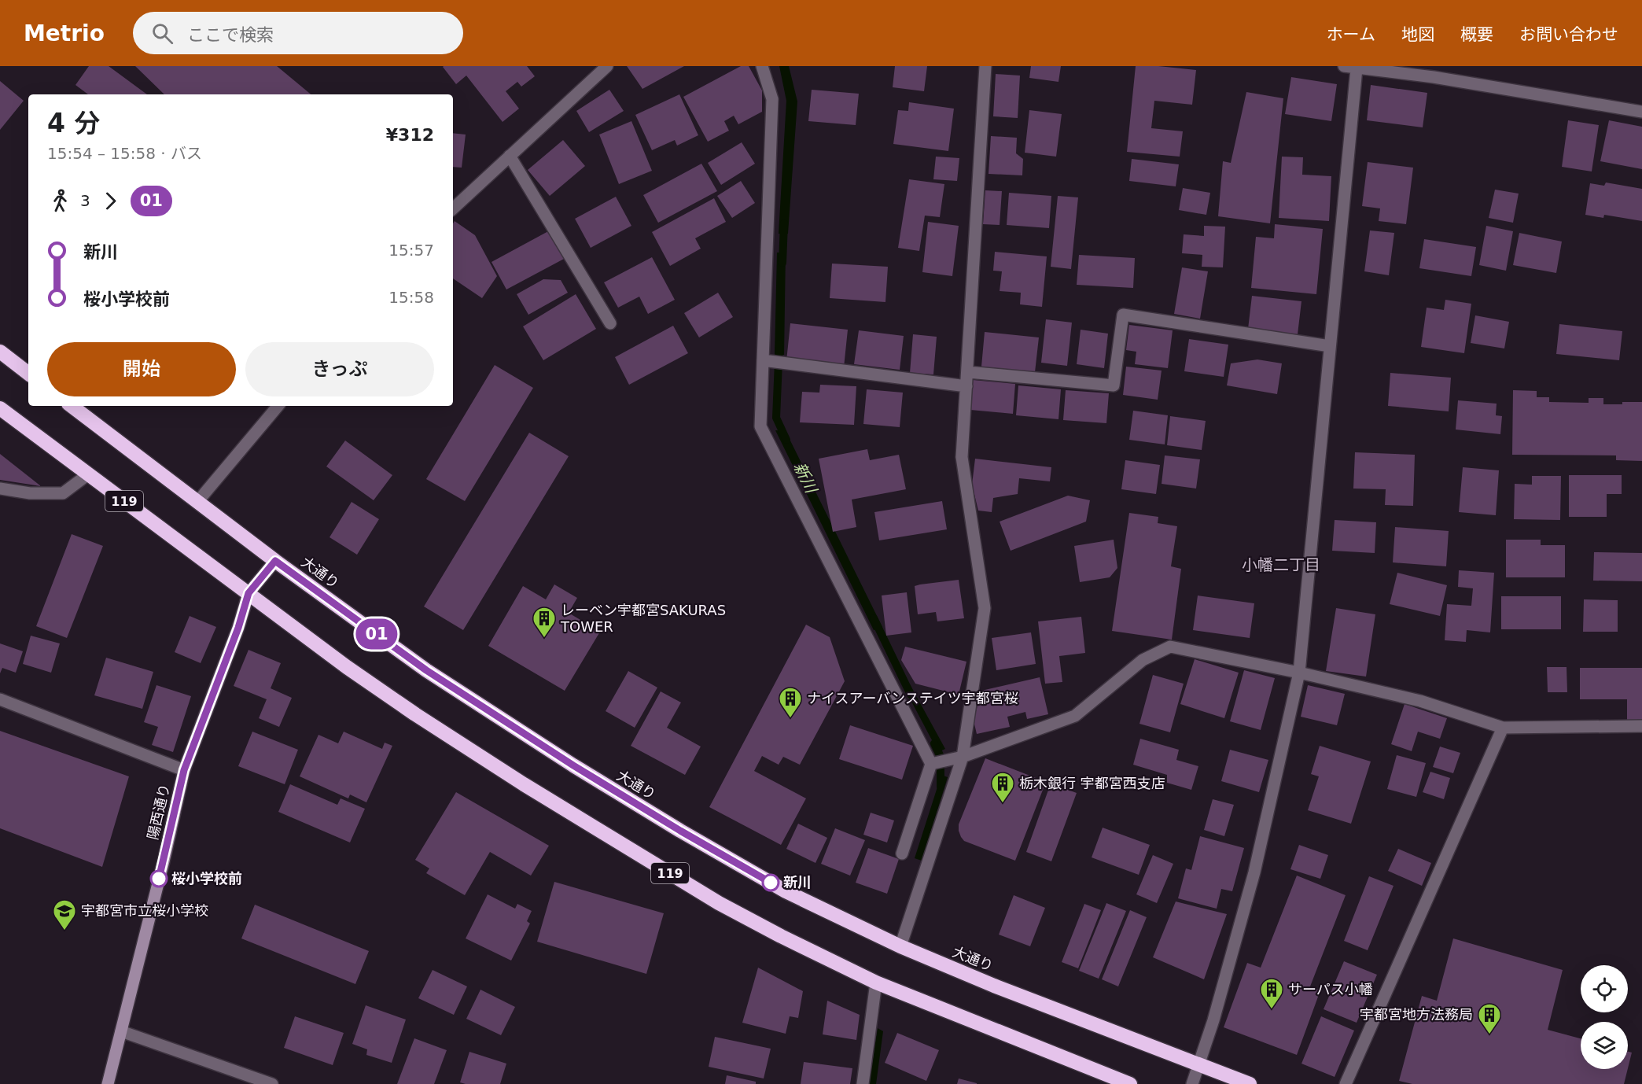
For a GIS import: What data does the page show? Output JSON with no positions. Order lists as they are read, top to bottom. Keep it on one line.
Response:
{"streets":{"highway":["119","大通り"],"street":["陽西通り"]},"crossings":[["119","陽西通り"],["大通り","陽西通り"]],"districts":["小幡二丁目"],"water":["新川"],"places":{"building":["レーベン宇都宮SAKURAS TOWER","ナイスアーバンステイツ宇都宮桜","栃木銀行 宇都宮西支店","サーパス小幡","宇都宮地方法務局"],"other":["桜小学校前","新川"],"school or university":["宇都宮市立桜小学校"]},"lines":["bus line 01"],"page":{"header":"Metrio","search":"ここで検索","nav":["ホーム","地図","概要","お問い合わせ"],"on_map":"01","heading":["4 分","15:54 – 15:58 · バス","¥312"],"legs":["3","01"],"list":[{"name":"新川","value":"15:57"},{"name":"桜小学校前","value":"15:58"}],"buttons":["開始","きっぷ"]}}
